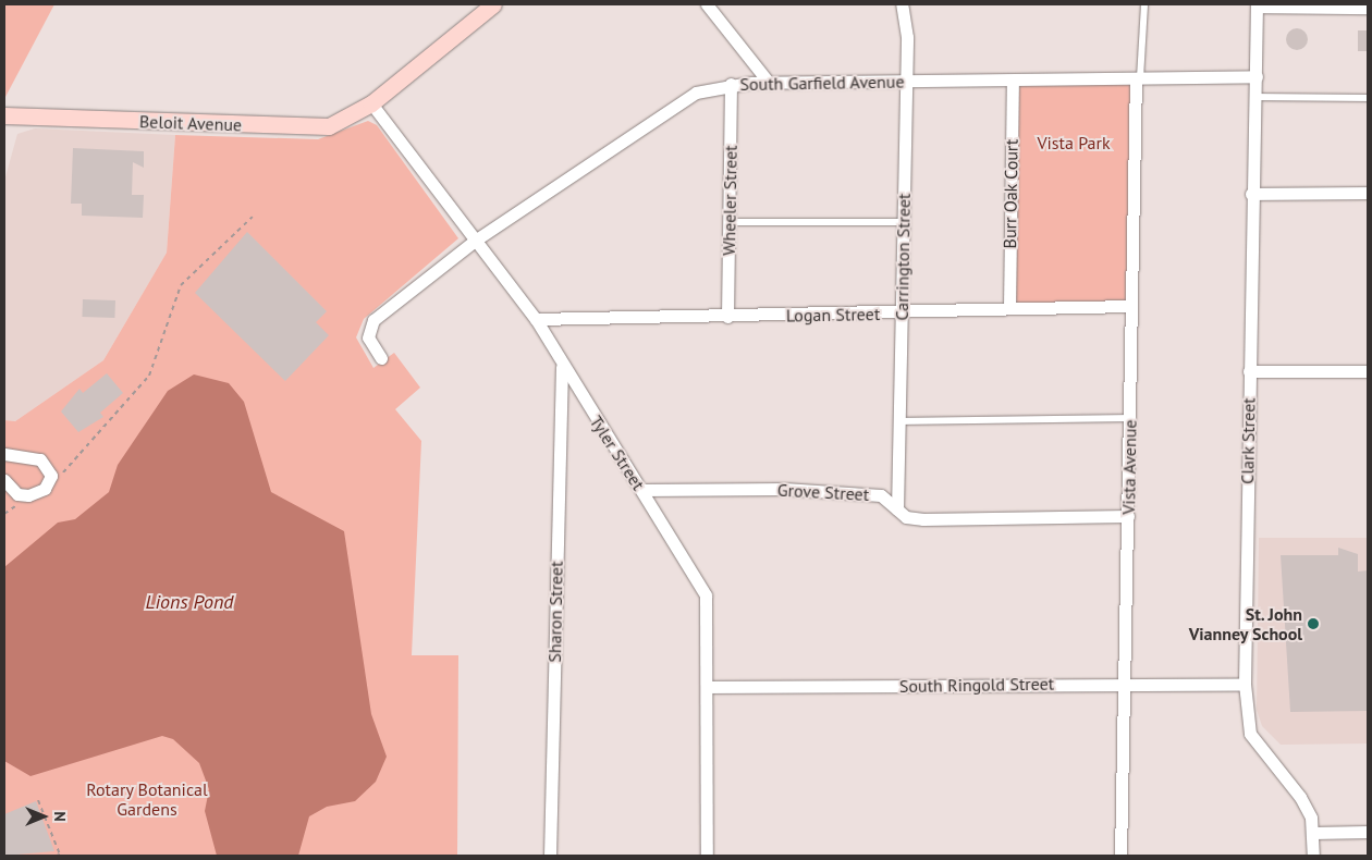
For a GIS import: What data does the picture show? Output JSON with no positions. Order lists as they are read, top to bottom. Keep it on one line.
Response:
{"streets":{"main road":["Beloit Avenue"],"street":["South Garfield Avenue","Burr Oak Court","Wheeler Street","Carrington Street","Logan Street","Clark Street","Tyler Street","Vista Avenue","Grove Street","Sharon Street","South Ringold Street"]},"crossings":[["South Garfield Avenue","Burr Oak Court"],["South Garfield Avenue","Wheeler Street"],["South Garfield Avenue","Carrington Street"],["South Garfield Avenue","Clark Street"],["South Garfield Avenue","Tyler Street"],["South Garfield Avenue","Vista Avenue"],["Beloit Avenue","Tyler Street"],["Burr Oak Court","Logan Street"],["Wheeler Street","Logan Street"],["Carrington Street","Logan Street"],["Carrington Street","Grove Street"],["Logan Street","Tyler Street"],["Logan Street","Vista Avenue"],["Clark Street","South Ringold Street"],["Tyler Street","Grove Street"],["Tyler Street","Sharon Street"],["Tyler Street","South Ringold Street"],["Vista Avenue","Grove Street"],["Vista Avenue","South Ringold Street"]],"water":["Lions Pond"],"parks":["Vista Park","Rotary Botanical Gardens"],"places":["St. John Vianney School"],"north":"right"}
